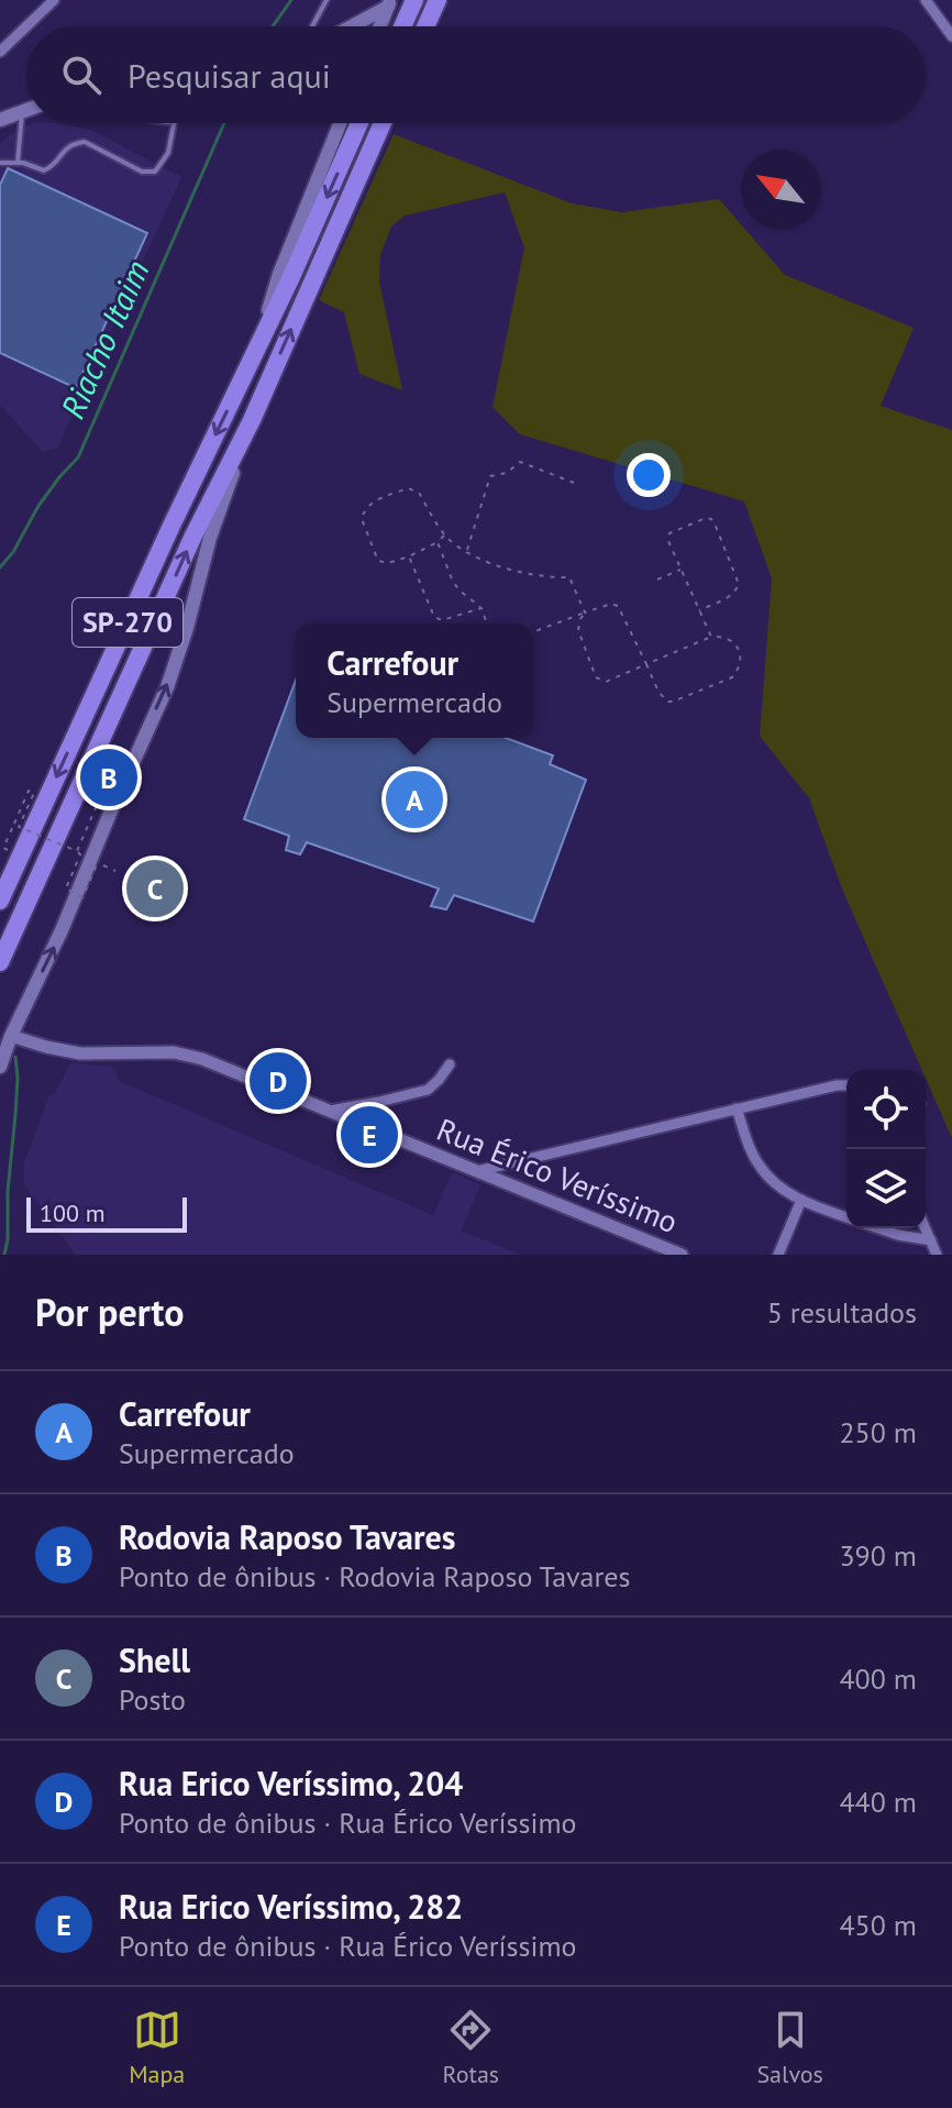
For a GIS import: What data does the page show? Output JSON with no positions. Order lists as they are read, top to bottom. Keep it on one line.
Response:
{"streets":{"highway":["SP-270"],"street":["Rua Érico Veríssimo"]},"water":["Riacho Itaim"],"scale_bar":"100 m","north":"top left","page":{"search":"Pesquisar aqui","popup":["Carrefour","Supermercado"],"pins":["B","A","C","D","E"],"scale":"100 m","heading":["Por perto","5 resultados"],"list":[{"mark":"A","name":"Carrefour","note":"Supermercado","value":"250 m"},{"mark":"B","name":"Rodovia Raposo Tavares","note":"Ponto de ônibus · Rodovia Raposo Tavares","value":"390 m"},{"mark":"C","name":"Shell","note":"Posto","value":"400 m"},{"mark":"D","name":"Rua Erico Veríssimo, 204","note":"Ponto de ônibus · Rua Érico Veríssimo","value":"440 m"},{"mark":"E","name":"Rua Erico Veríssimo, 282","note":"Ponto de ônibus · Rua Érico Veríssimo","value":"450 m"}],"nav":["Mapa","Rotas","Salvos"]}}
